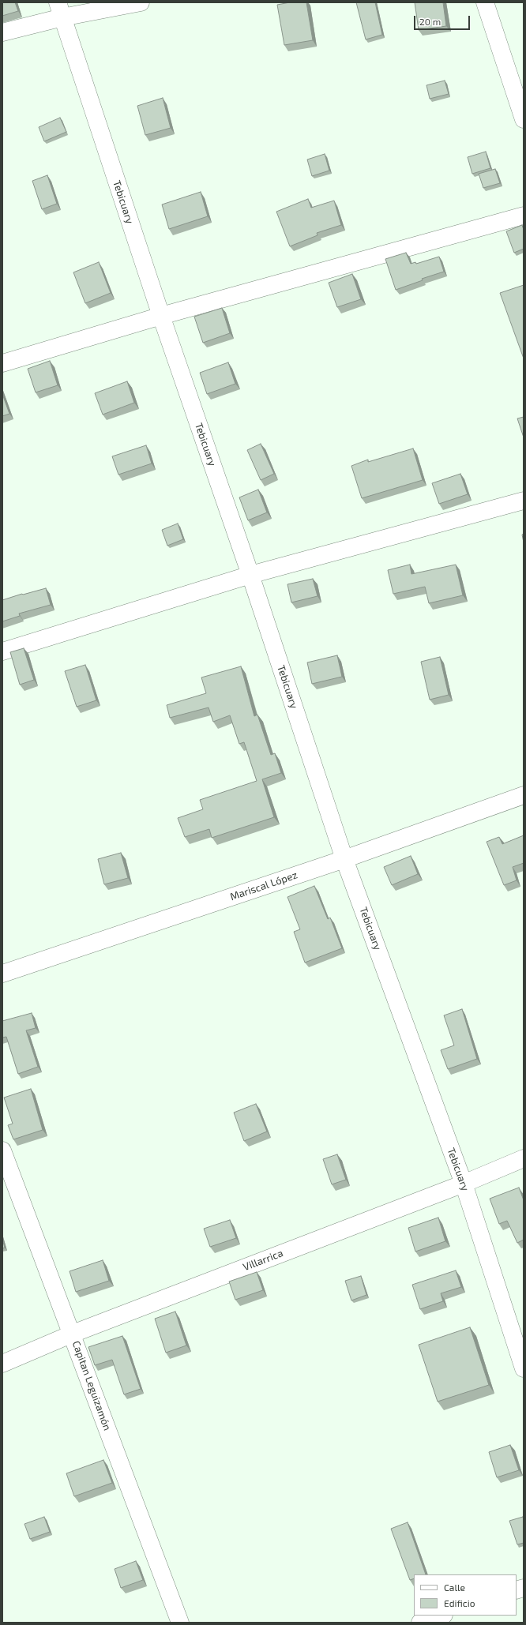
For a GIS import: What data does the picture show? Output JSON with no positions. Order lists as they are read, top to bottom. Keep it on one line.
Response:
{"streets":{"street":["Tebicuary","Mariscal López","Villarrica","Capitan Leguizamón"]},"crossings":[["Tebicuary","Mariscal López"],["Tebicuary","Villarrica"],["Villarrica","Capitan Leguizamón"]],"legend":["Calle","Edificio"],"scale_bar":"20 m"}
